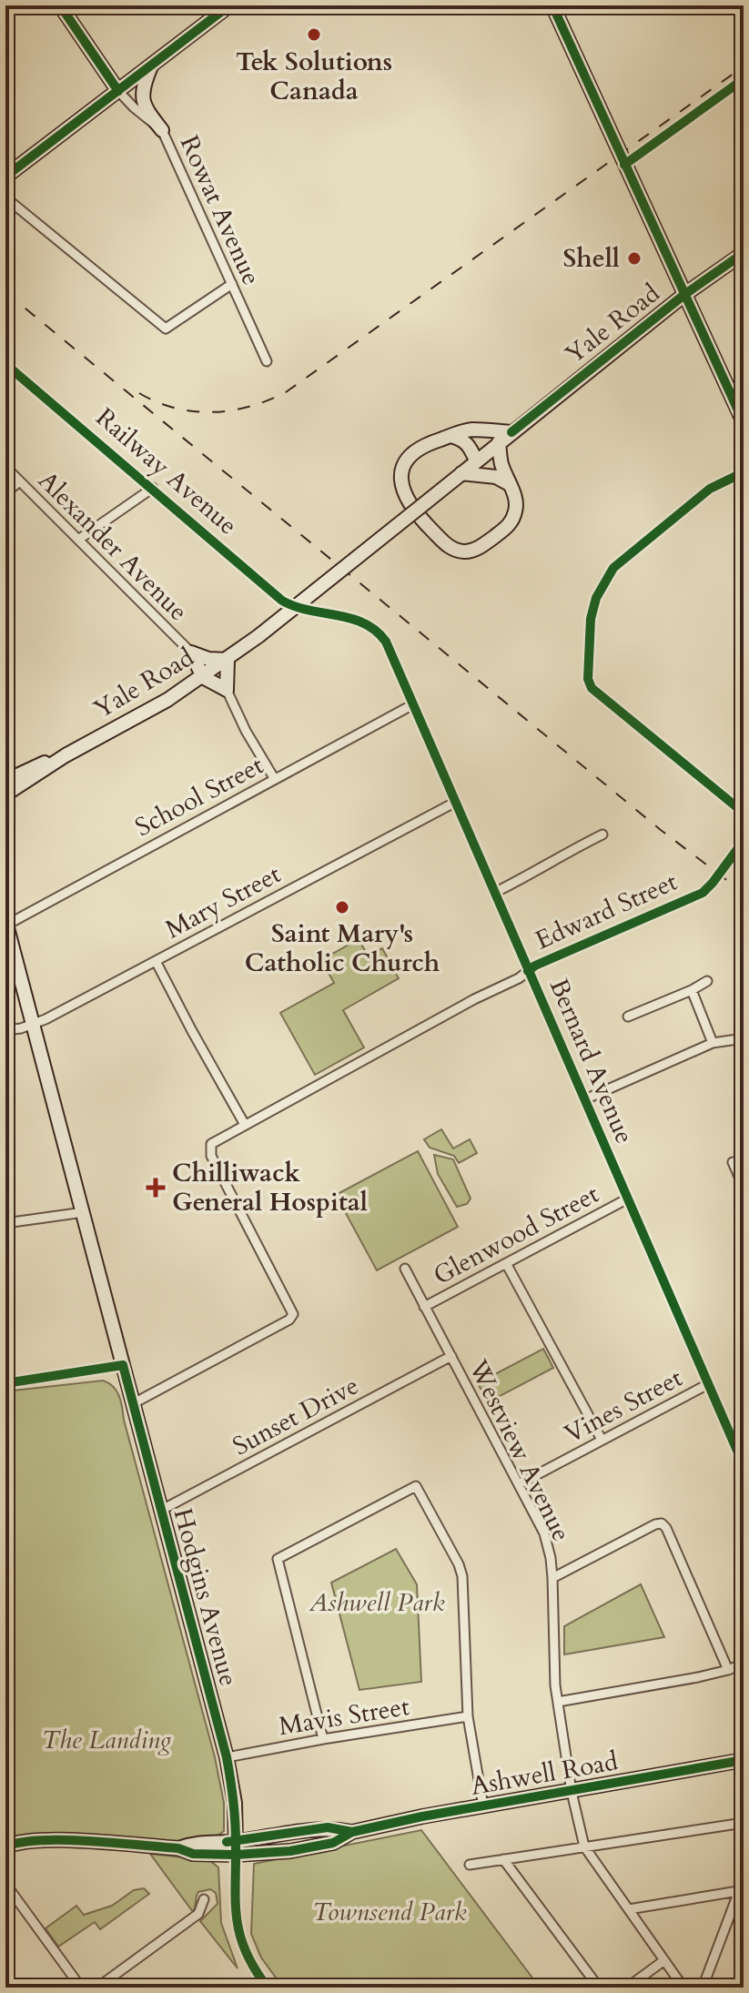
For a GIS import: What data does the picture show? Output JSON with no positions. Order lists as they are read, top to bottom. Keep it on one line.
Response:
{"streets":{"street":["Rowat Avenue","Yale Road","Railway Avenue","Alexander Avenue","School Street","Mary Street","Edward Street","Bernard Avenue","Glenwood Street","Vines Street","Sunset Drive","Westview Avenue","Hodgins Avenue","Mavis Street","Ashwell Road"]},"crossings":[["Railway Avenue","Bernard Avenue"],["School Street","Bernard Avenue"],["School Street","Hodgins Avenue"],["Mary Street","Bernard Avenue"],["Mary Street","Hodgins Avenue"],["Edward Street","Bernard Avenue"],["Edward Street","Hodgins Avenue"],["Bernard Avenue","Glenwood Street"],["Bernard Avenue","Vines Street"],["Glenwood Street","Westview Avenue"],["Vines Street","Westview Avenue"],["Sunset Drive","Westview Avenue"],["Sunset Drive","Hodgins Avenue"],["Westview Avenue","Ashwell Road"],["Hodgins Avenue","Mavis Street"],["Hodgins Avenue","Ashwell Road"]],"parks":["Ashwell Park","The Landing","Townsend Park"],"places":{"other":["Tek Solutions Canada","Shell","Saint Mary's Catholic Church"],"health":["Chilliwack General Hospital"]}}
